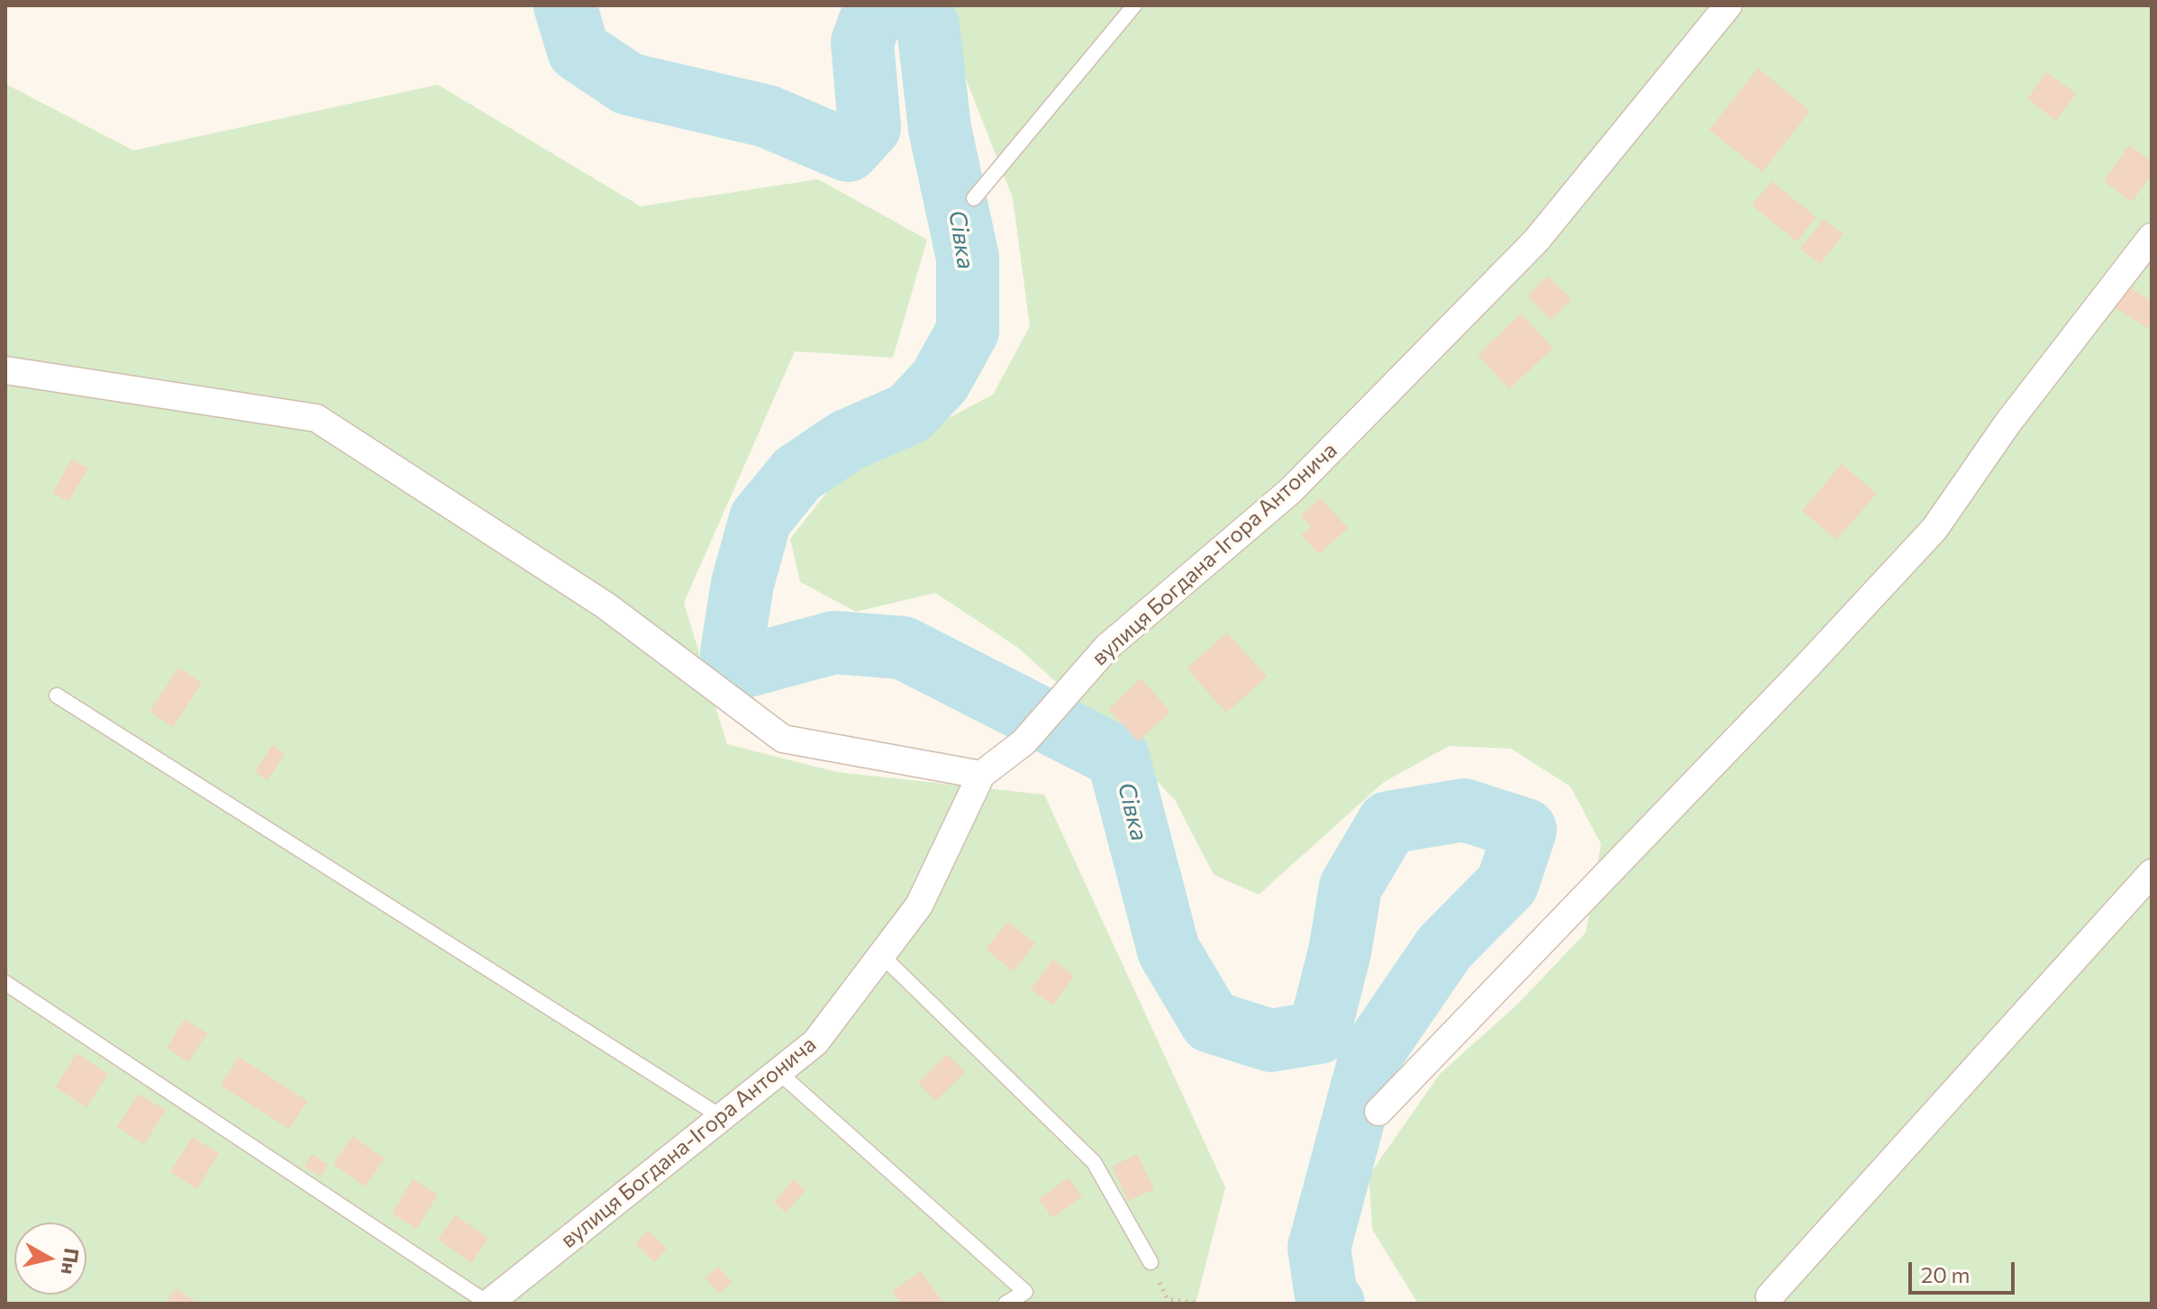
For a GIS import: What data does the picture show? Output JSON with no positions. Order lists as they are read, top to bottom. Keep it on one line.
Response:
{"streets":{"street":["вулиця Богдана-Ігора Антонича"]},"water":["Сівка"],"scale_bar":"20 m","north":"right"}
